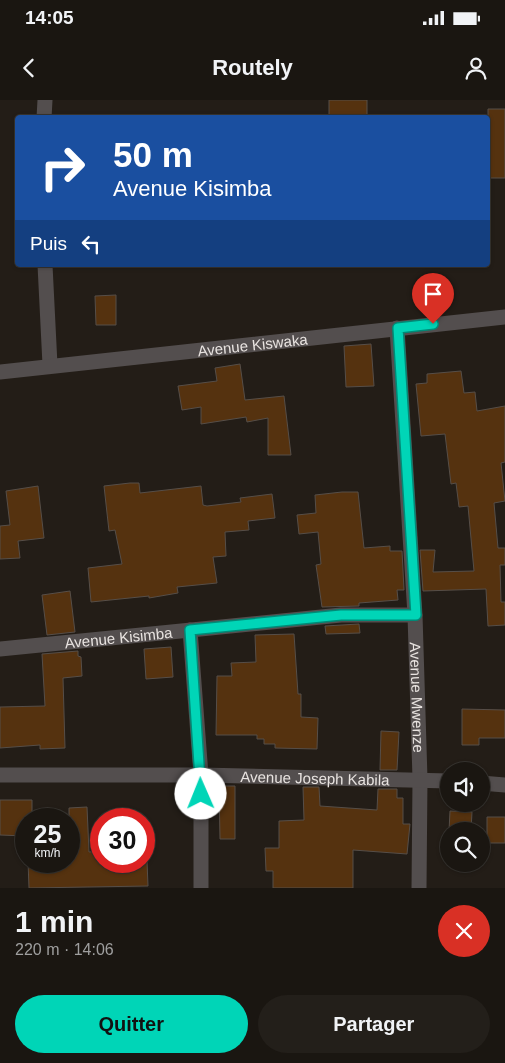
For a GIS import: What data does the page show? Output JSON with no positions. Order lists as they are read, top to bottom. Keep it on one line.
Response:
{"streets":{"street":["Avenue Kiswaka","Avenue Kisimba","Avenue Mwenze","Avenue Joseph Kabila"]},"crossings":[["Avenue Kiswaka","Avenue Mwenze"],["Avenue Kisimba","Avenue Mwenze"],["Avenue Mwenze","Avenue Joseph Kabila"]],"page":{"status":"14:05","header":"Routely","turn":["50 m","Avenue Kisimba"],"then":"Puis","speed":"25 km/h","limit":"30","heading":["1 min","220 m · 14:06"],"buttons":["Quitter","Partager"]}}
